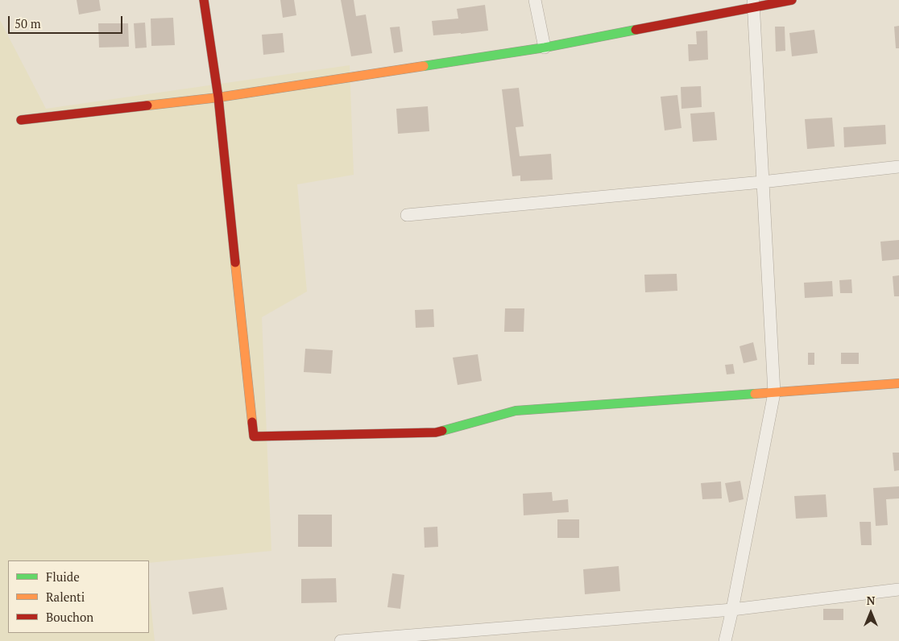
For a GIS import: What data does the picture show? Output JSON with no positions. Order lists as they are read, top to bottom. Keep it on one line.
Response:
{"legend":["Fluide","Ralenti","Bouchon"],"scale_bar":"50 m","north":"top"}
